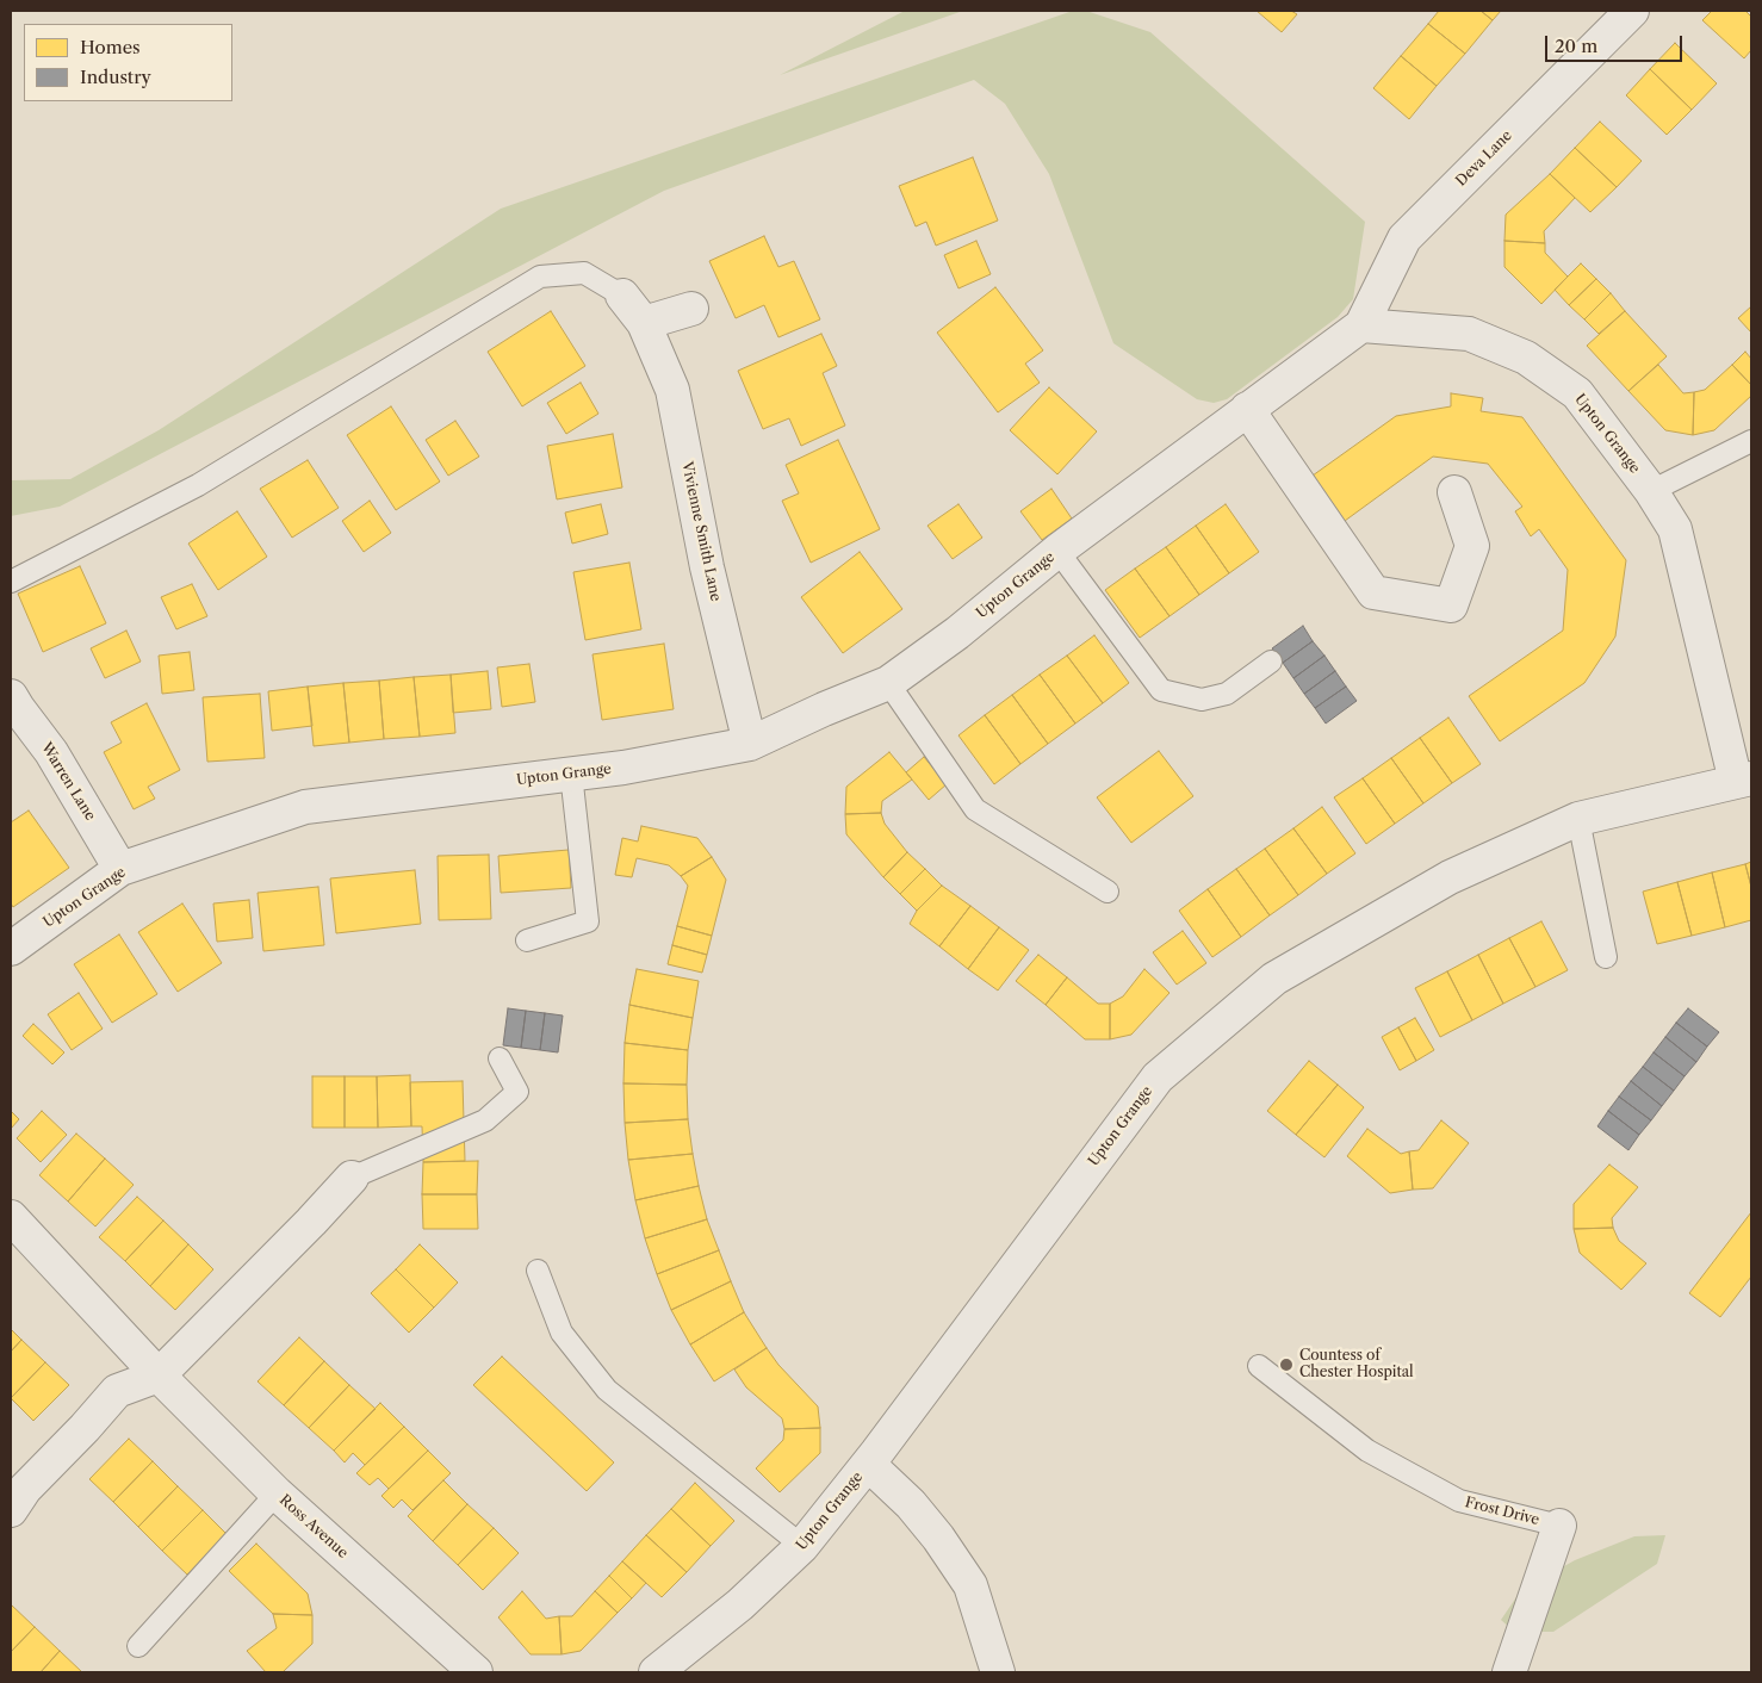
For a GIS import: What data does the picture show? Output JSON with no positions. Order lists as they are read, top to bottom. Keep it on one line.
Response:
{"streets":{"street":["Deva Lane","Upton Grange","Vivienne Smith Lane","Warren Lane","Frost Drive","Ross Avenue"]},"crossings":[["Deva Lane","Upton Grange"],["Upton Grange","Vivienne Smith Lane"],["Upton Grange","Warren Lane"]],"places":["Countess of Chester Hospital"],"legend":["Homes","Industry"],"scale_bar":"20 m"}
